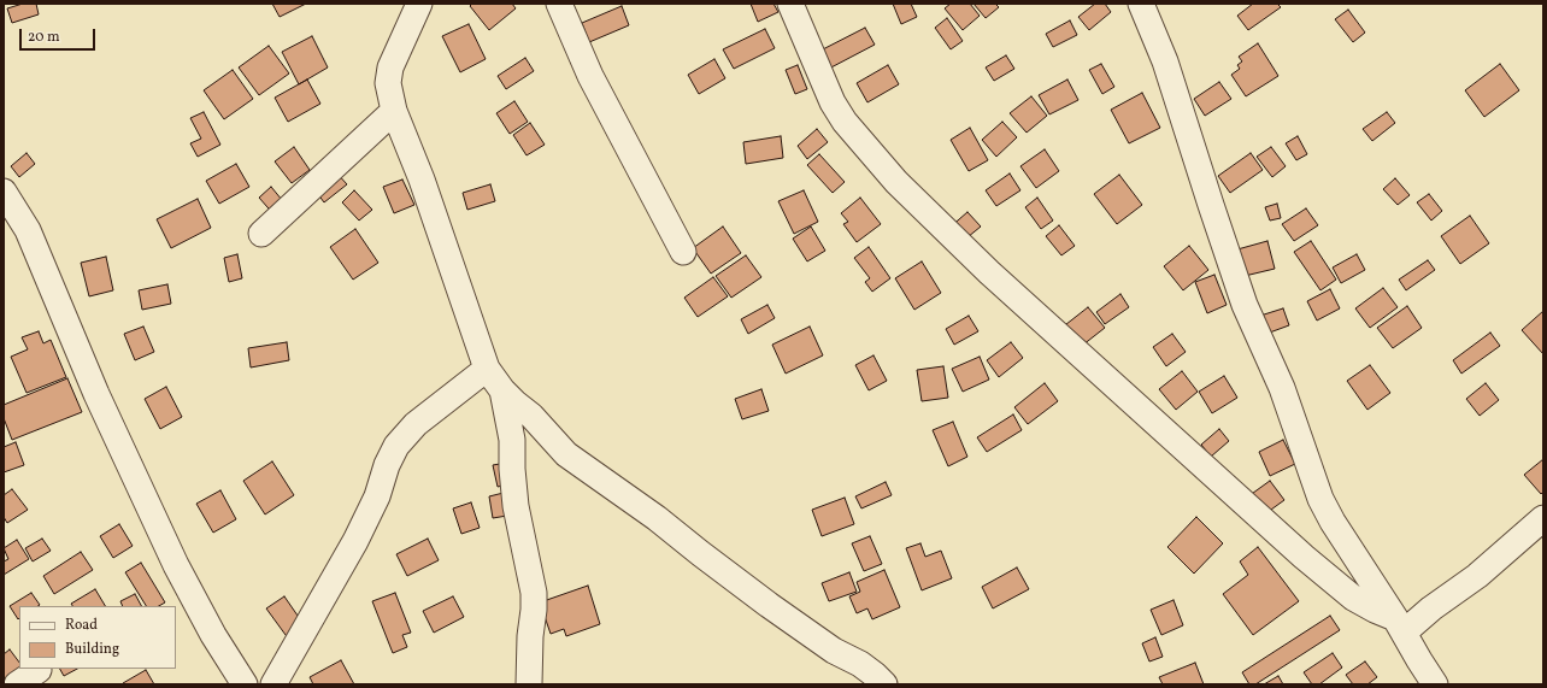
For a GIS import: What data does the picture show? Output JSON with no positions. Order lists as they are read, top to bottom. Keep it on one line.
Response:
{"legend":["Road","Building"],"scale_bar":"20 m"}
